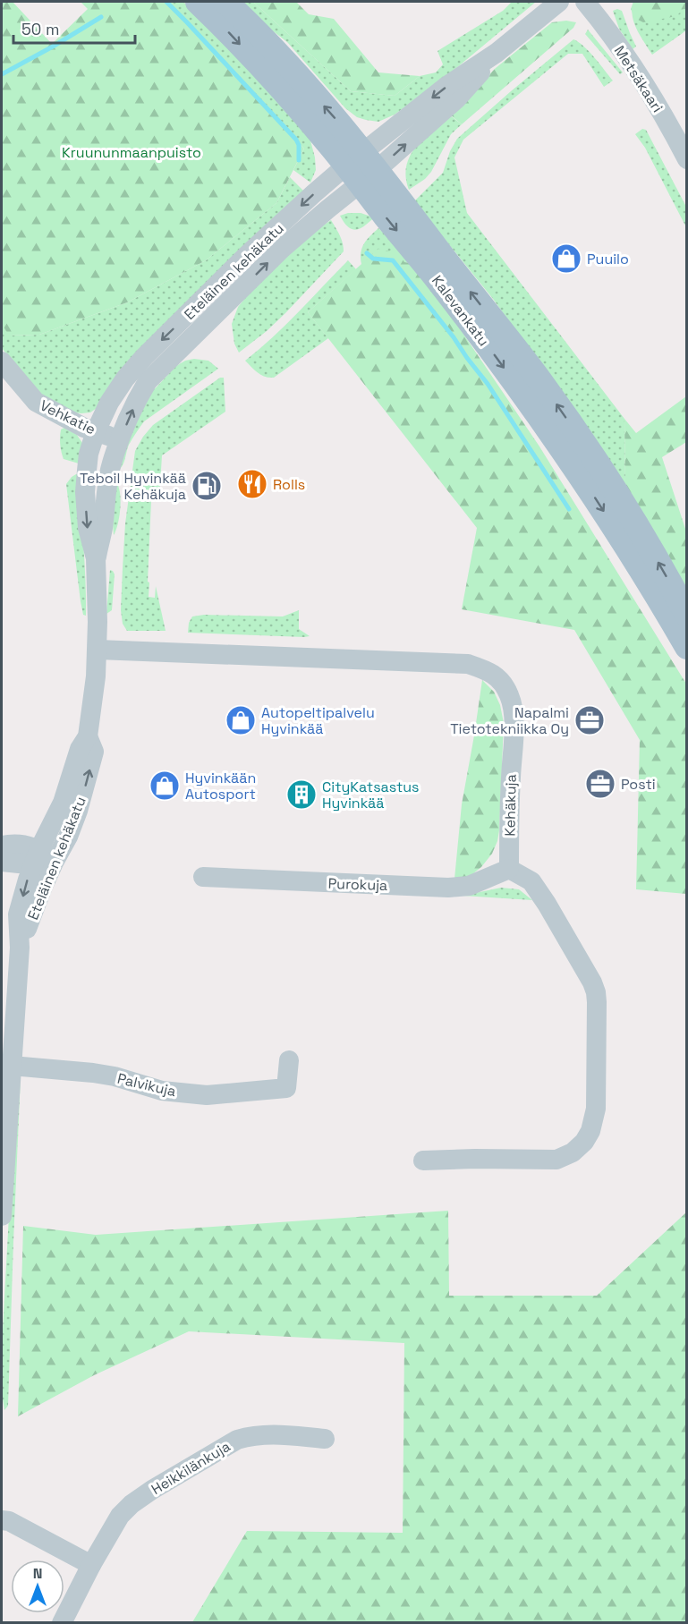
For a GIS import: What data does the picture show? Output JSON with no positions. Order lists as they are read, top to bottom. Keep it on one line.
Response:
{"streets":{"main road":["Kalevankatu"],"street":["Metsäkaari","Eteläinen kehäkatu","Vehkatie","Kehäkuja","Purokuja","Palvikuja","Heikkilänkuja"]},"crossings":[["Eteläinen kehäkatu","Kalevankatu"],["Eteläinen kehäkatu","Vehkatie"],["Eteläinen kehäkatu","Kehäkuja"],["Eteläinen kehäkatu","Palvikuja"],["Kehäkuja","Purokuja"]],"parks":["Kruununmaanpuisto"],"places":{"shop":["Puuilo","Autopeltipalvelu Hyvinkää","Hyvinkään Autosport"],"restaurant":["Rolls"],"fuel station":["Teboil Hyvinkää Kehäkuja"],"office":["Napalmi Tietotekniikka Oy","Posti"],"building":["CityKatsastus Hyvinkää"]},"scale_bar":"50 m","north":"top"}
